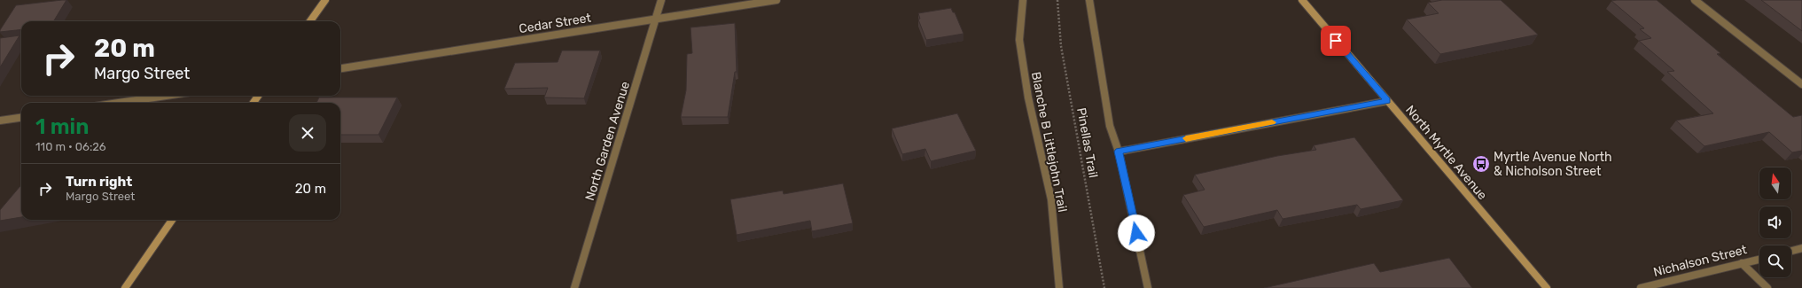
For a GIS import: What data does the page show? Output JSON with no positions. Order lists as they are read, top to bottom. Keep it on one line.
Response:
{"streets":{"main road":["North Myrtle Avenue"],"street":["Cedar Street","North Garden Avenue","Blanche B Littlejohn Trail","Nichalson Street"],"path":["Pinellas Trail"]},"crossings":[["Cedar Street","North Garden Avenue"]],"places":{"bus stop":["Myrtle Avenue North & Nicholson Street"]},"north":"top","page":{"turn":["20 m","Margo Street"],"heading":["1 min","110 m · 06:26"],"list":[{"name":"Turn right","note":"Margo Street","value":"20 m"}]}}
